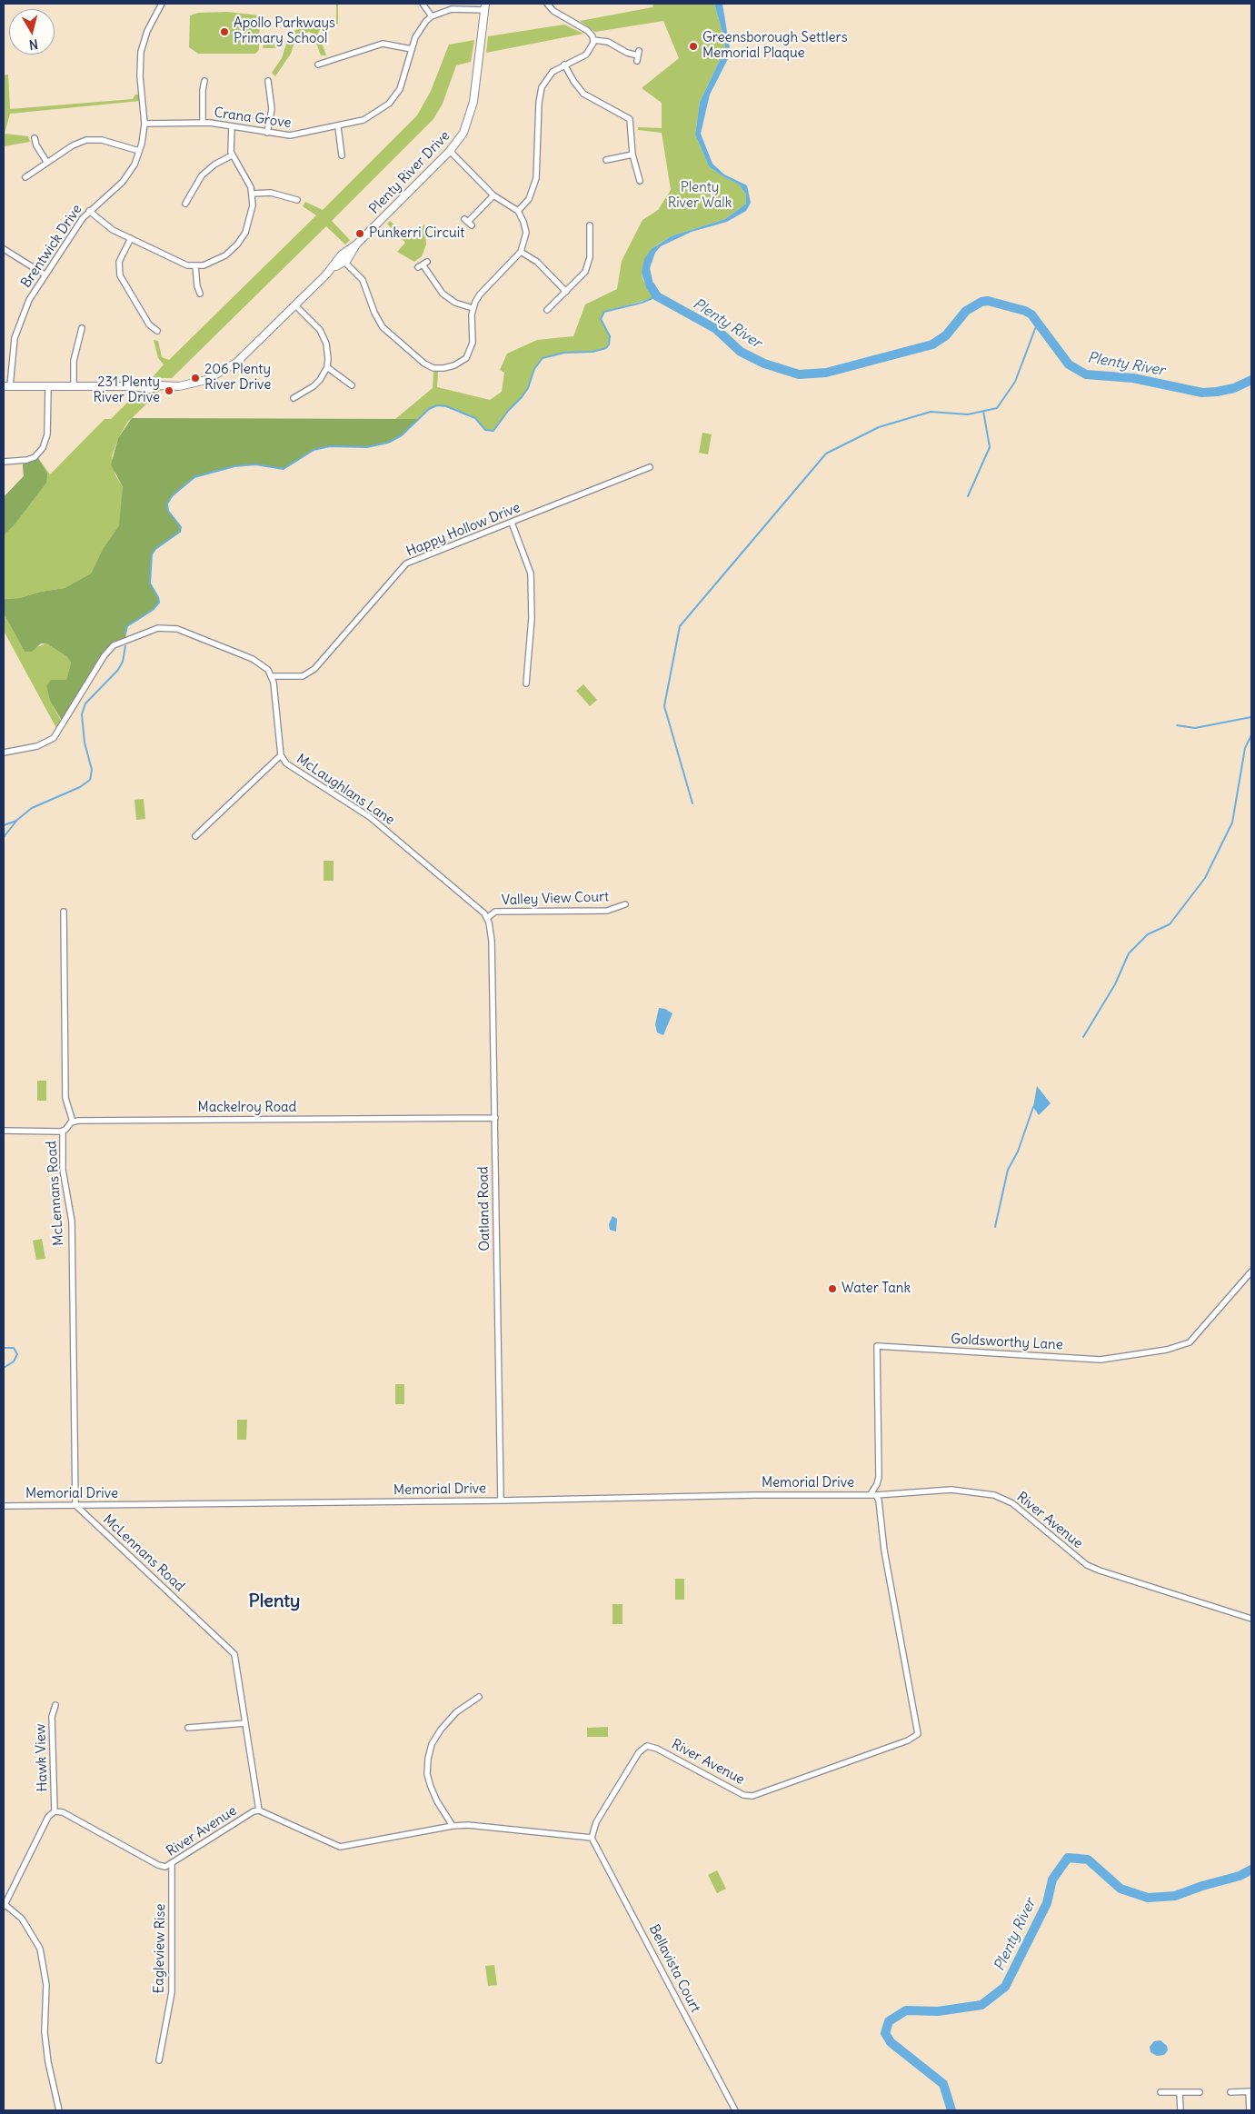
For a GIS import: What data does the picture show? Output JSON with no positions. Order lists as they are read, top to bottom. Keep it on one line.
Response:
{"streets":{"street":["Crana Grove","Plenty River Drive","Brentwick Drive","Happy Hollow Drive","McLaughlans Lane","Valley View Court","Mackelroy Road","McLennans Road","Oatland Road","Goldsworthy Lane","Memorial Drive","River Avenue","Hawk View","Eagleview Rise","Bellavista Court"]},"crossings":[["Crana Grove","Brentwick Drive"],["Plenty River Drive","Brentwick Drive"],["Happy Hollow Drive","McLaughlans Lane"],["McLaughlans Lane","Valley View Court"],["McLaughlans Lane","Oatland Road"],["Valley View Court","Oatland Road"],["Mackelroy Road","Oatland Road"],["McLennans Road","Memorial Drive"],["McLennans Road","River Avenue"],["Oatland Road","Memorial Drive"],["Goldsworthy Lane","Memorial Drive"],["Goldsworthy Lane","River Avenue"],["Memorial Drive","River Avenue"],["River Avenue","Hawk View"],["River Avenue","Eagleview Rise"],["River Avenue","Bellavista Court"]],"districts":["Plenty"],"water":["Plenty River"],"parks":["Plenty River Walk"],"places":["Apollo Parkways Primary School","Greensborough Settlers Memorial Plaque","Punkerri Circuit","206 Plenty River Drive","231 Plenty River Drive","Water Tank"],"north":"bottom"}
